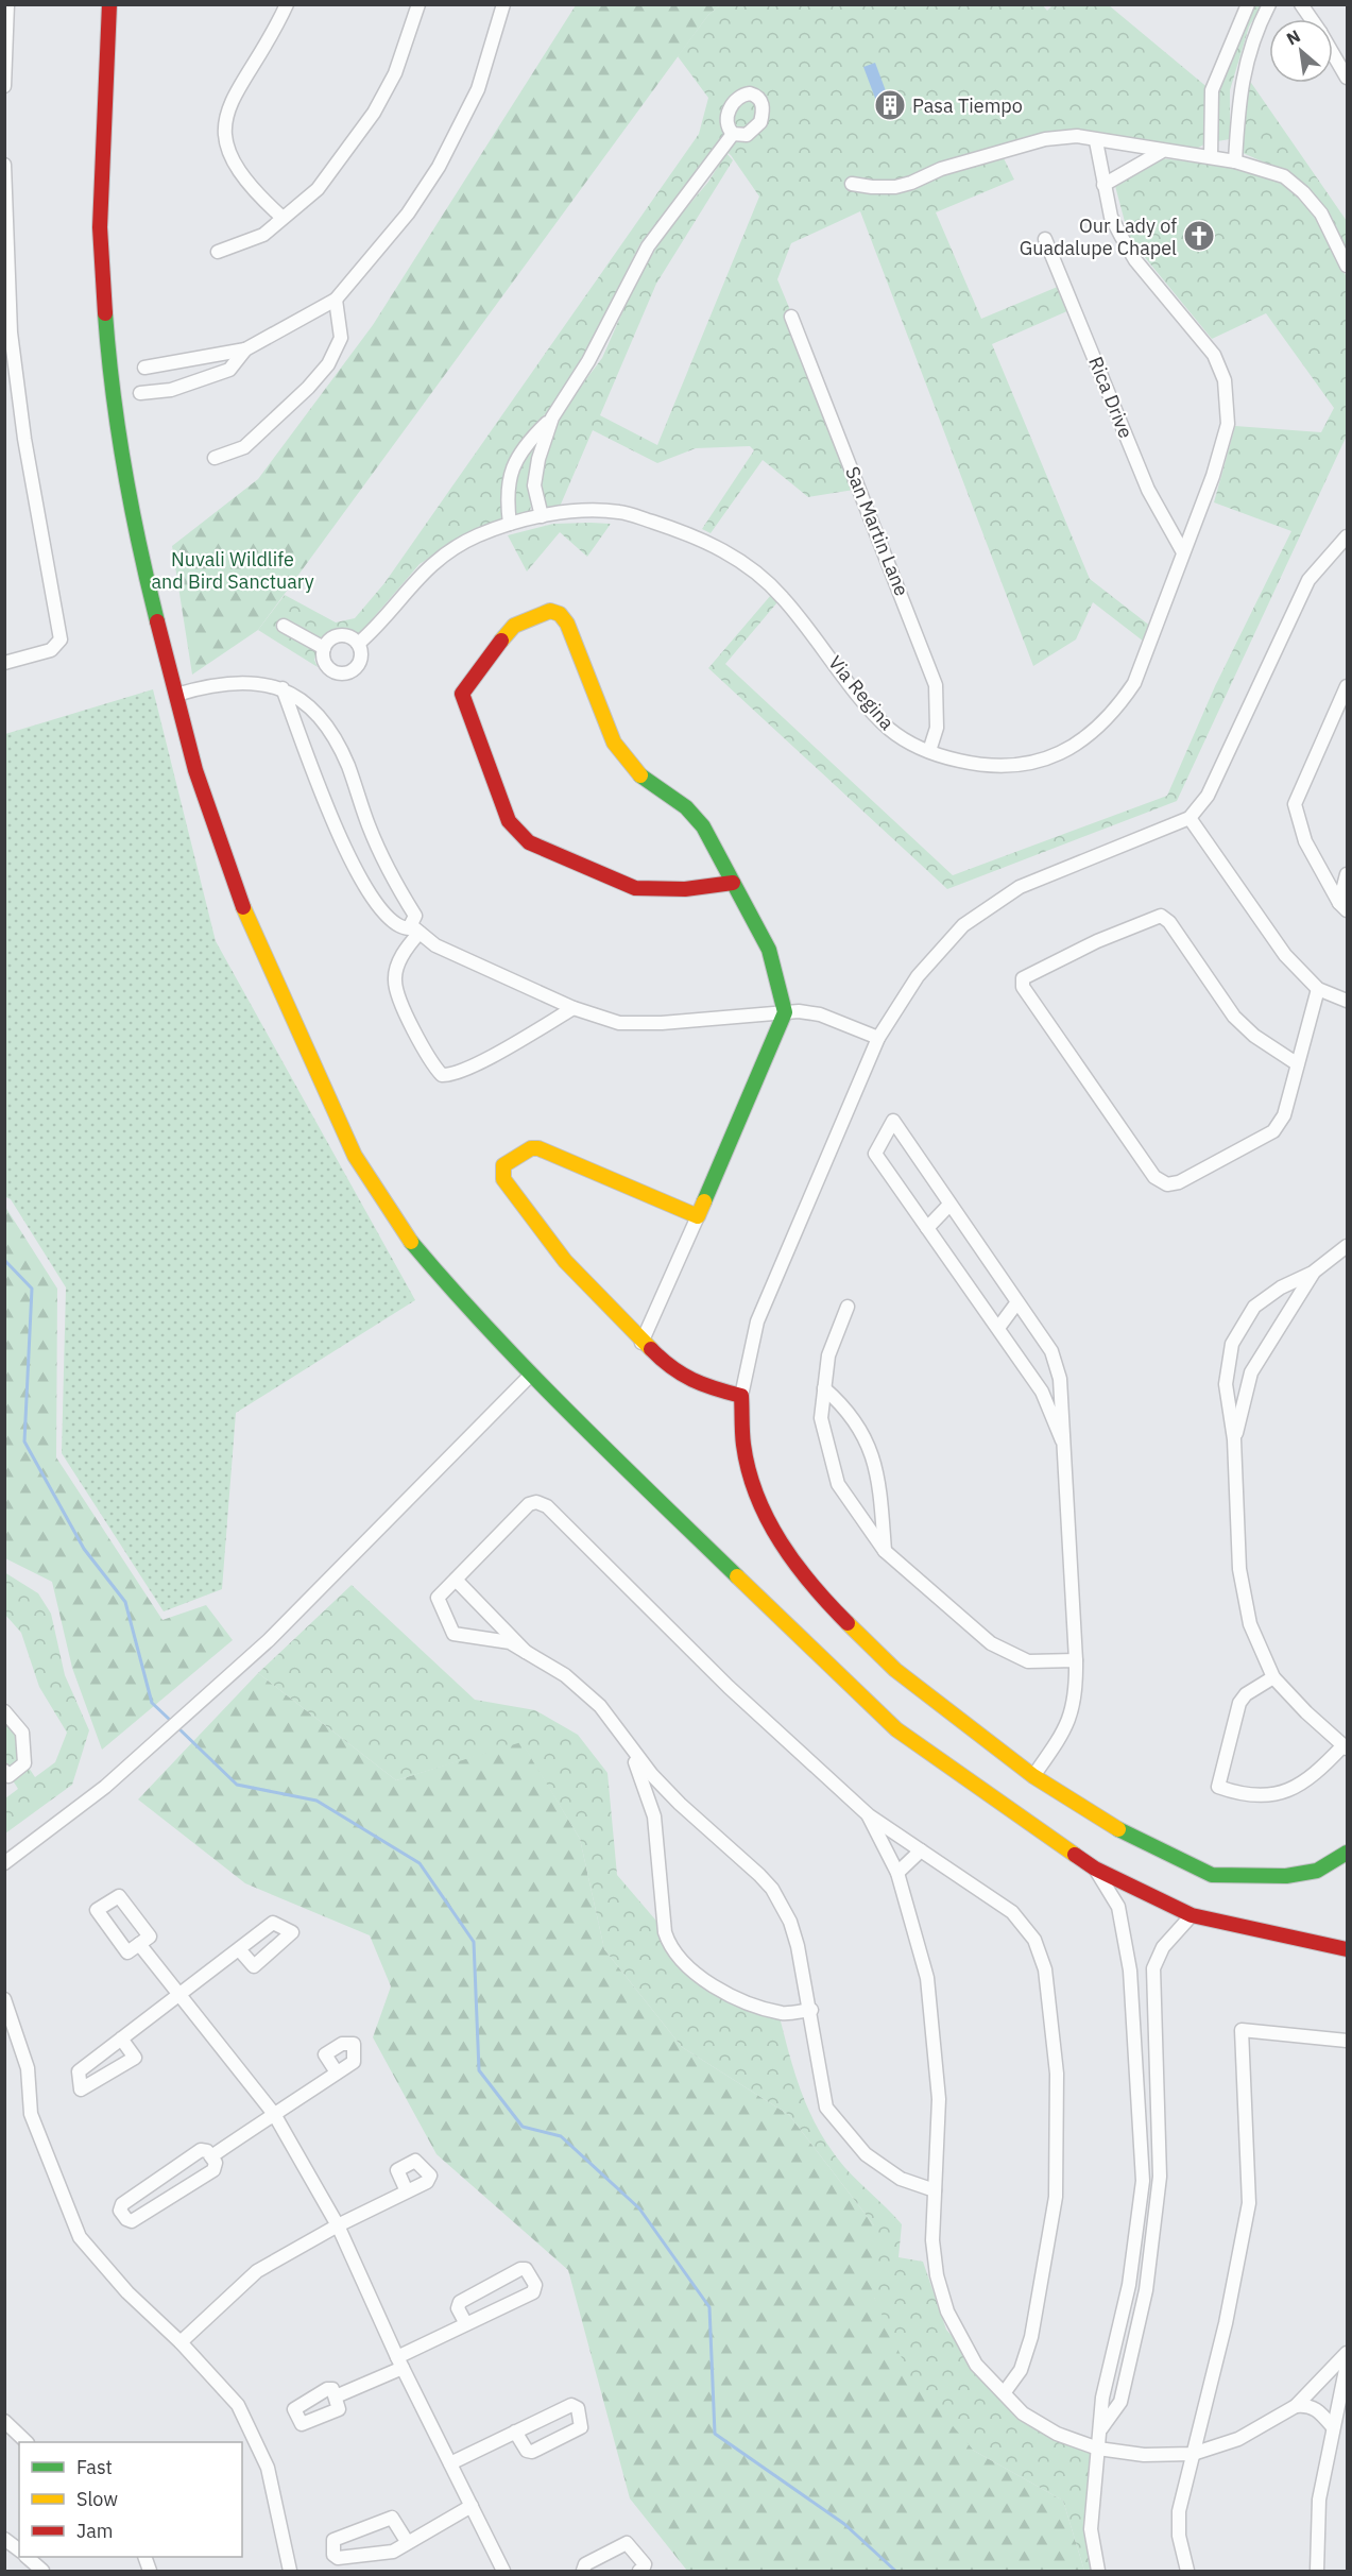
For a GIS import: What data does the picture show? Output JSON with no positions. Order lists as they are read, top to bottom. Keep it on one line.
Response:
{"streets":{"street":["Rica Drive","San Martin Lane","Via Regina"]},"crossings":[["Rica Drive","Via Regina"],["San Martin Lane","Via Regina"]],"parks":["Nuvali Wildlife and Bird Sanctuary"],"places":{"building":["Pasa Tiempo"],"church":["Our Lady of Guadalupe Chapel"]},"legend":["Fast","Slow","Jam"],"north":"top left"}
